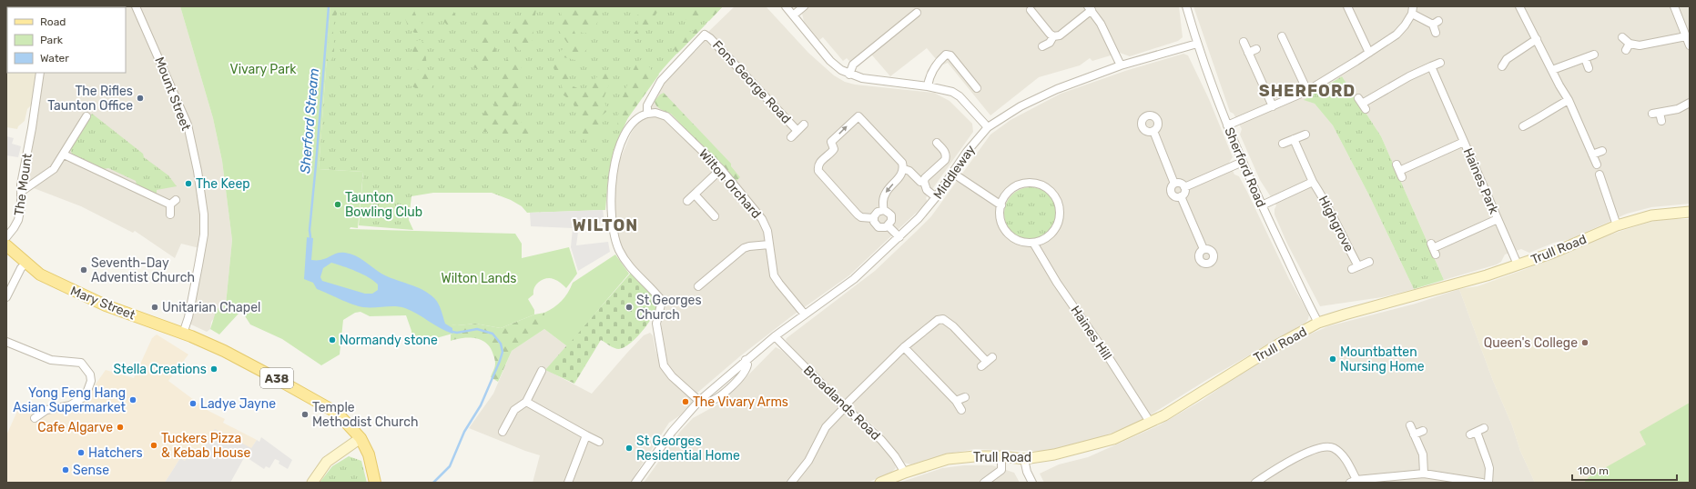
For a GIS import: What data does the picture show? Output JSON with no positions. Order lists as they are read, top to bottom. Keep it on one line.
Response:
{"streets":{"main road":["Mary Street","A38"],"street":["Fons George Road","Mount Street","Sherford Road","Middleway","Haines Park","Wilton Orchard","The Mount","Highgrove","Trull Road","Haines Hill","Broadlands Road"]},"crossings":[["Fons George Road","Wilton Orchard"],["Mount Street","Mary Street"],["Mount Street","A38"],["Sherford Road","Middleway"],["Sherford Road","Highgrove"],["Sherford Road","Trull Road"],["Middleway","Wilton Orchard"],["Middleway","Broadlands Road"],["Haines Park","Trull Road"],["Trull Road","Haines Hill"],["Trull Road","Broadlands Road"],["Mary Street","A38"]],"districts":["SHERFORD","WILTON"],"water":["Sherford Stream"],"parks":["Vivary Park","Wilton Lands"],"places":["The Rifles Taunton Office","The Keep","Taunton Bowling Club","Seventh-Day Adventist Church","Unitarian Chapel","St Georges Church","Normandy stone","Queen's College","Mountbatten Nursing Home","Stella Creations","Yong Feng Hang Asian Supermarket","The Vivary Arms","Ladye Jayne","Temple Methodist Church","Cafe Algarve","Tuckers Pizza & Kebab House","St Georges Residential Home","Hatchers","Sense"],"legend":["Road","Park","Water"],"scale_bar":"100 m"}
